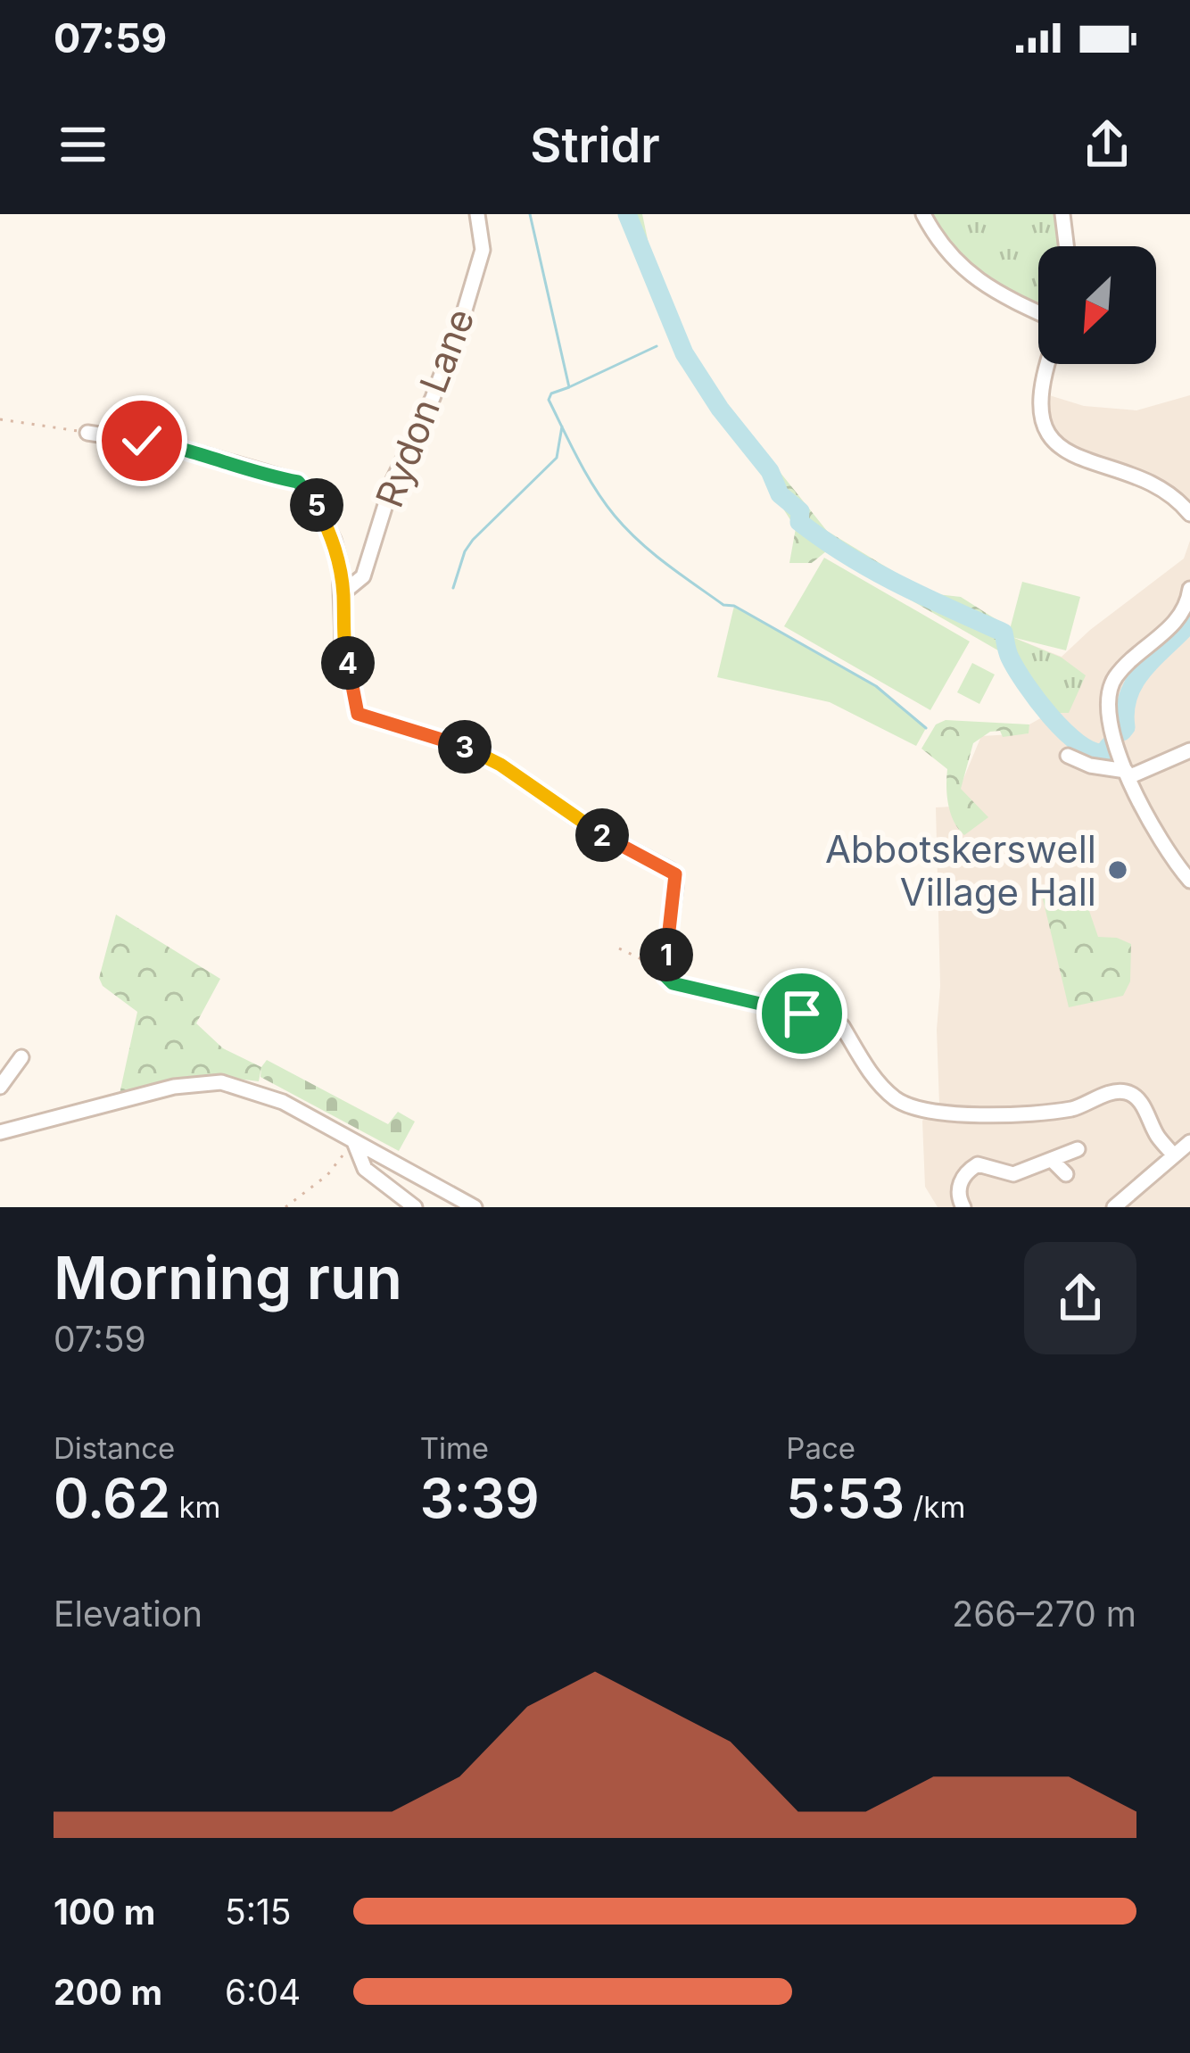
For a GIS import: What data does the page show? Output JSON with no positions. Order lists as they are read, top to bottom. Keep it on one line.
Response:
{"streets":{"street":["Rydon Lane"]},"places":["Abbotskerswell Village Hall"],"north":"bottom left","page":{"status":"07:59","header":"Stridr","pins":["5","4","3","2","1"],"heading":["Morning run","07:59"],"stats":[["Distance","0.62 km"],["Time","3:39"],["Pace","5:53 /km"]],"chart":["Elevation","266–270 m"],"list":[{"name":"100 m","note":"5:15"},{"name":"200 m","note":"6:04"}]}}
